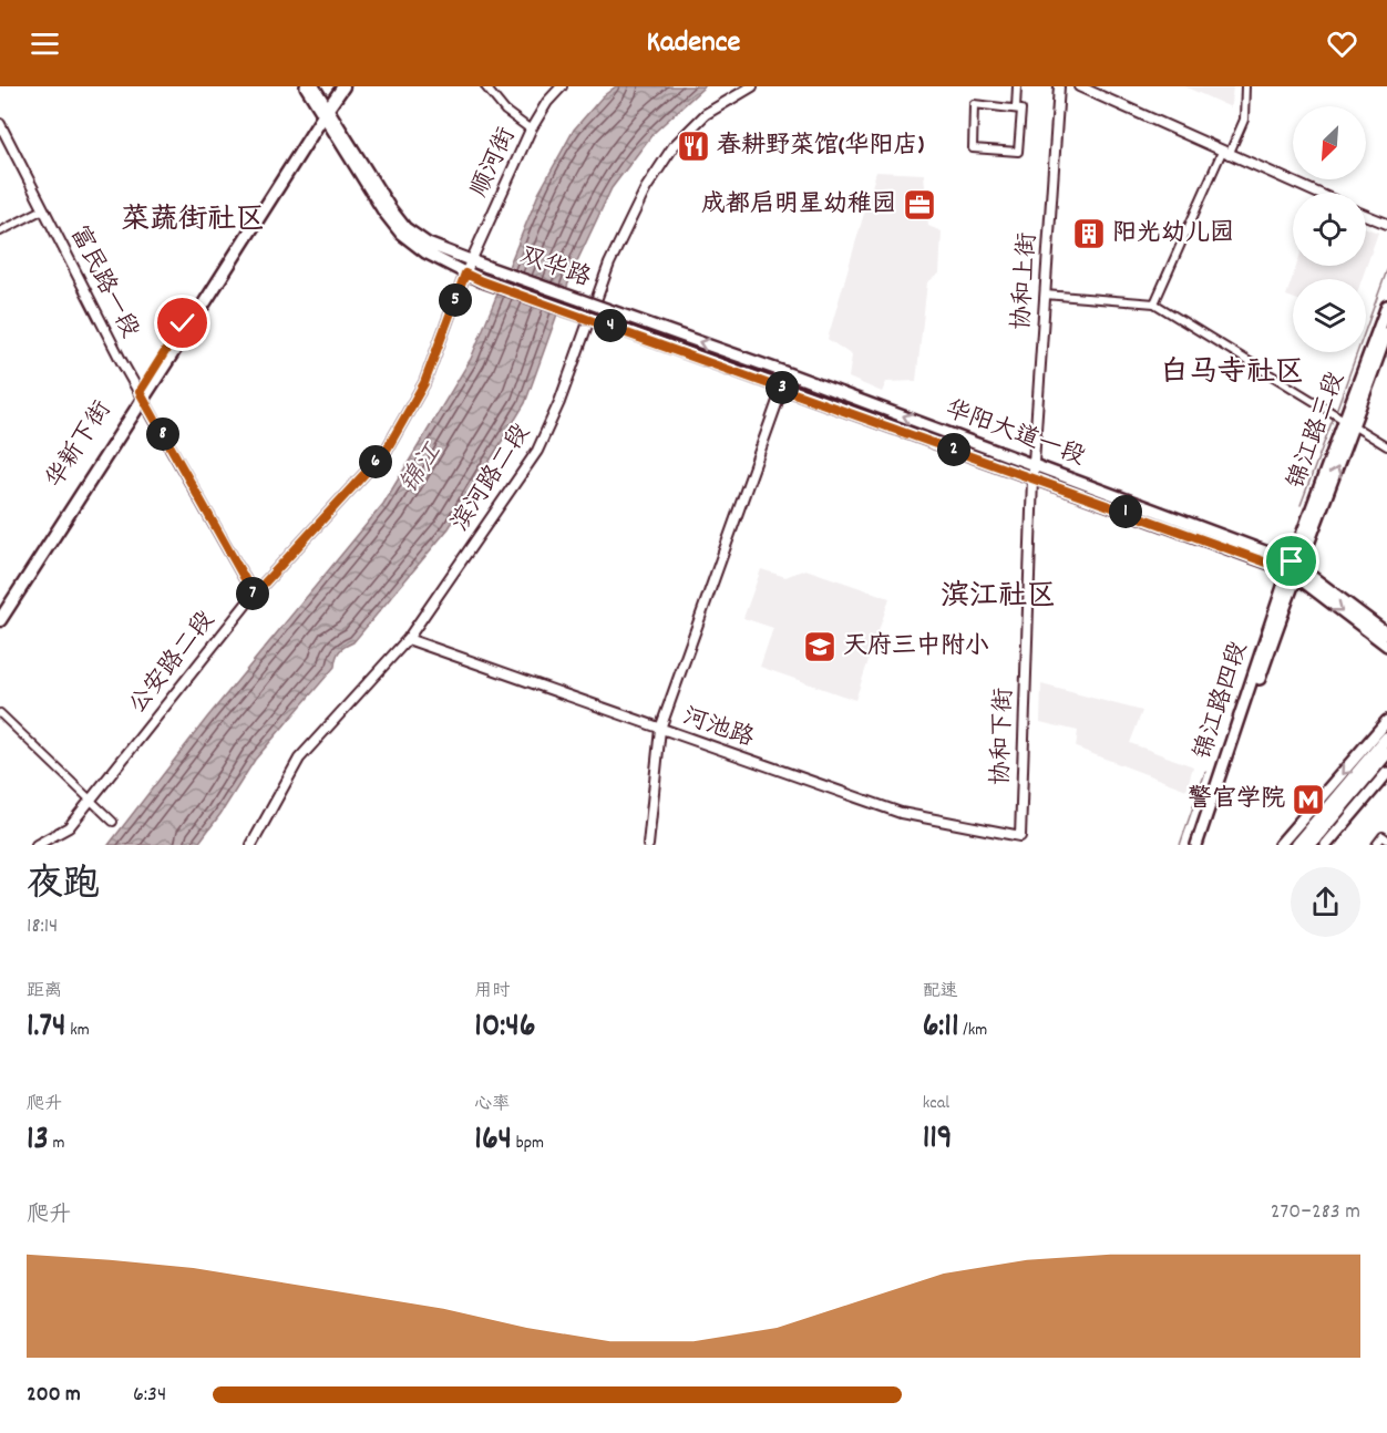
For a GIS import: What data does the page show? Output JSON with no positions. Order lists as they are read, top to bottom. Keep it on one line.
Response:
{"streets":{"main road":["双华路","锦江路三段","华阳大道一段","华新下街","锦江路四段"],"street":["顺河街","协和上街","富民路一段","滨河路二段","公安路二段","河池路","协和下街"]},"crossings":[["顺河街","双华路"],["顺河街","公安路二段"],["双华路","华阳大道一段"],["双华路","公安路二段"],["协和上街","华阳大道一段"],["协和上街","协和下街"],["富民路一段","华新下街"],["富民路一段","公安路二段"],["锦江路三段","华阳大道一段"],["锦江路三段","锦江路四段"],["华阳大道一段","公安路二段"],["华阳大道一段","锦江路四段"],["华阳大道一段","协和下街"],["滨河路二段","河池路"],["河池路","协和下街"]],"districts":["菜蔬街社区","白马寺社区","滨江社区"],"water":["锦江"],"places":{"restaurant":["春耕野菜馆(华阳店)"],"office":["成都启明星幼稚园"],"building":["阳光幼儿园"],"school or university":["天府三中附小"],"metro station":["警官学院"]},"north":"bottom left","page":{"header":"Kadence","pins":["5","4","3","8","2","6","1","7"],"heading":["夜跑","18:14"],"stats":[["距离","1.74 km"],["用时","10:46"],["配速","6:11 /km"],["爬升","13 m"],["心率","164 bpm"],["kcal","119"]],"chart":["爬升","270–283 m"],"list":[{"name":"200 m","note":"6:34"}]}}
